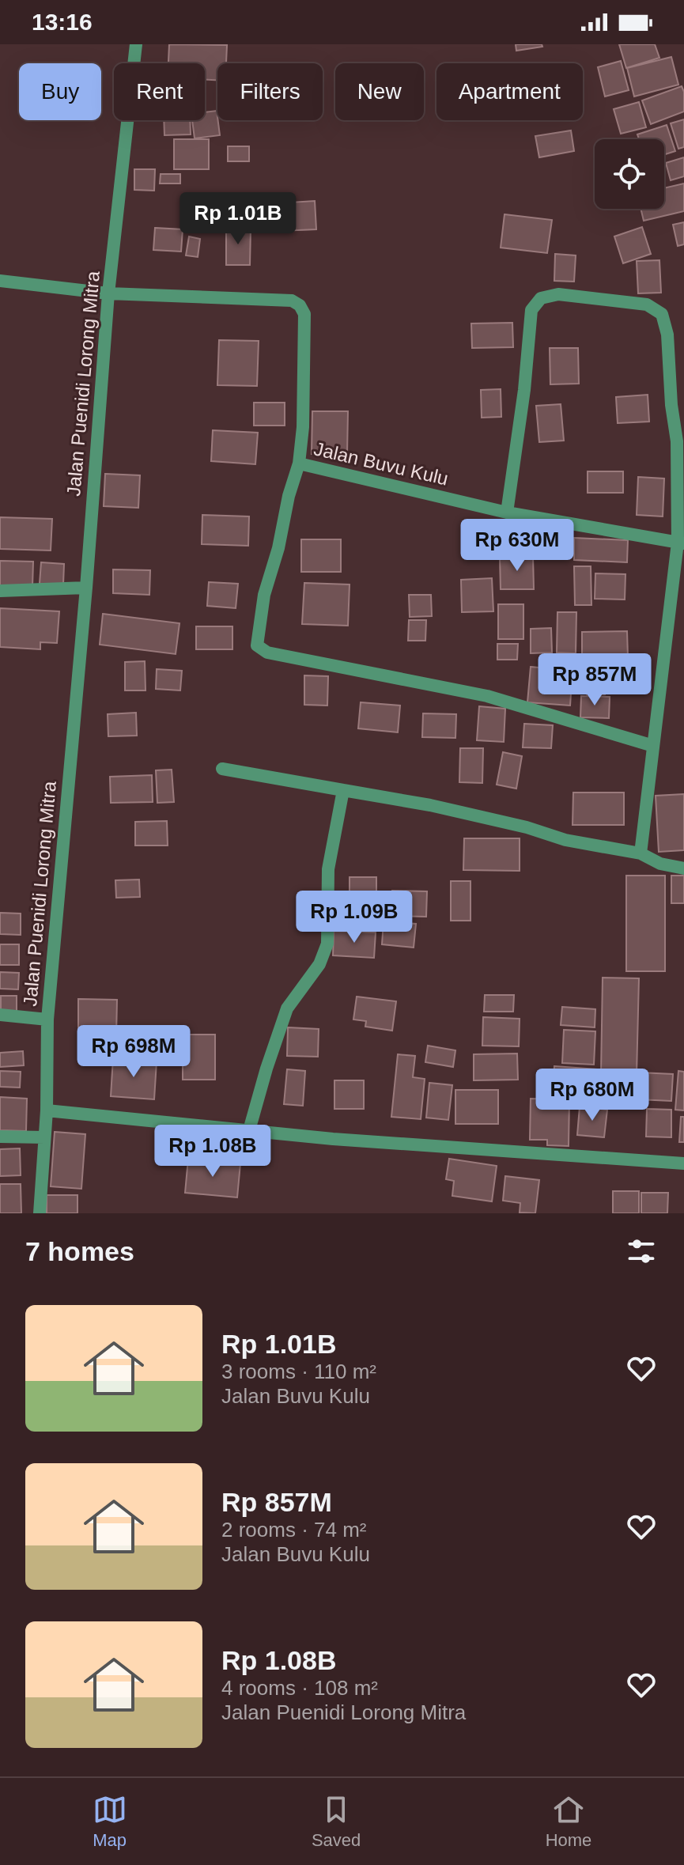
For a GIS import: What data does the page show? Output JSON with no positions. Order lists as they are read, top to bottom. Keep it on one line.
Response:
{"streets":{"street":["Jalan Puenidi Lorong Mitra","Jalan Buvu Kulu"]},"crossings":[["Jalan Puenidi Lorong Mitra","Jalan Buvu Kulu"]],"page":{"status":"13:16","chip":["Buy","Rent","Filters","New","Apartment"],"price":["Rp 1.01B","Rp 630M","Rp 857M","Rp 1.09B","Rp 698M","Rp 680M","Rp 1.08B"],"heading":"7 homes","list":[{"name":"Rp 1.01B","note":"3 rooms · 110 m² · Jalan Buvu Kulu"},{"name":"Rp 857M","note":"2 rooms · 74 m² · Jalan Buvu Kulu"},{"name":"Rp 1.08B","note":"4 rooms · 108 m² · Jalan Puenidi Lorong Mitra"}],"tabs":["Map","Saved","Home"]}}
